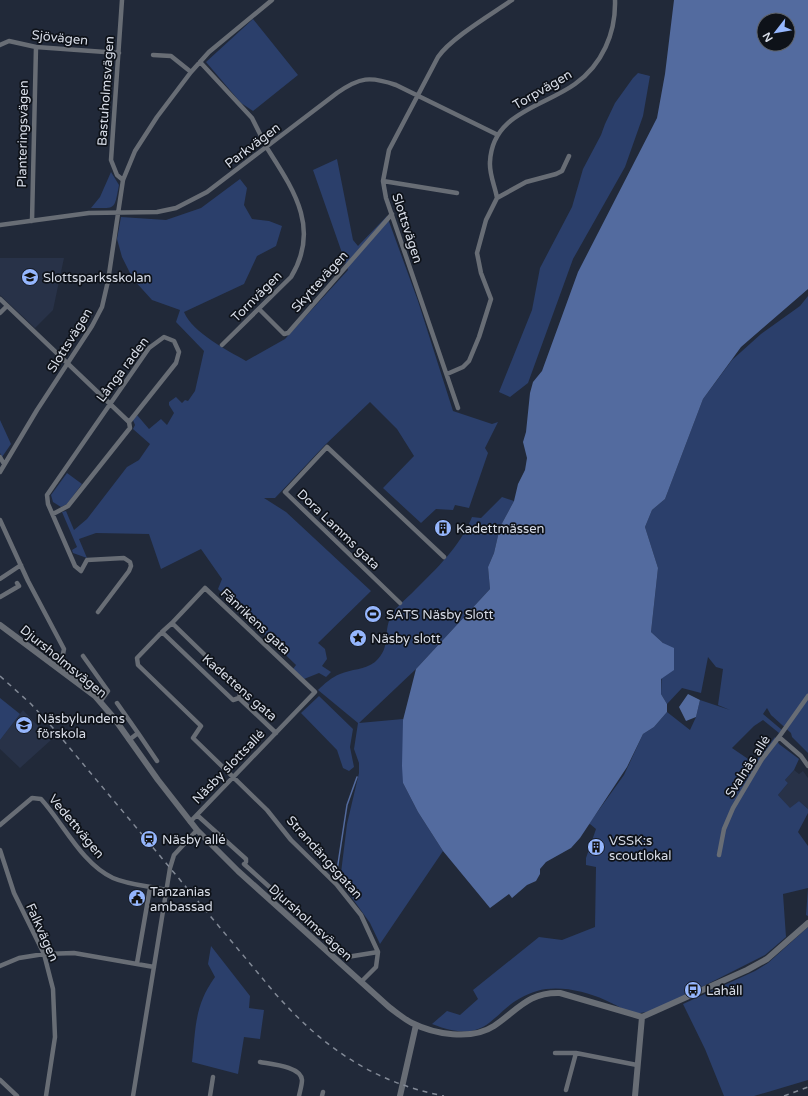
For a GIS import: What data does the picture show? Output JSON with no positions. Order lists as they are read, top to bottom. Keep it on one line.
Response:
{"streets":{"street":["Sjövägen","Torpvägen","Bastuholmsvägen","Planteringsvägen","Parkvägen","Slottsvägen","Skyttevägen","Tornvägen","Långa raden","Dora Lamms gata","Fänrikens gata","Djursholmsvägen","Kadettens gata","Näsby slottsallé","Svalnäs allé","Vedettvägen","Strandängsgatan","Falkvägen"]},"crossings":[["Sjövägen","Bastuholmsvägen"],["Sjövägen","Planteringsvägen"],["Torpvägen","Parkvägen"],["Bastuholmsvägen","Slottsvägen"],["Planteringsvägen","Parkvägen"],["Parkvägen","Slottsvägen"],["Parkvägen","Tornvägen"],["Slottsvägen","Skyttevägen"],["Skyttevägen","Tornvägen"],["Fänrikens gata","Näsby slottsallé"],["Djursholmsvägen","Näsby slottsallé"],["Kadettens gata","Näsby slottsallé"],["Näsby slottsallé","Strandängsgatan"]],"places":{"school or university":["Slottsparksskolan","Näsbylundens förskola"],"building":["Kadettmässen","VSSK:s scoutlokal"],"sports":["SATS Näsby Slott"],"place":["Näsby slott"],"station":["Näsby allé"],"public building":["Tanzanias ambassad"],"bus stop":["Lahäll"]},"north":"bottom left"}
